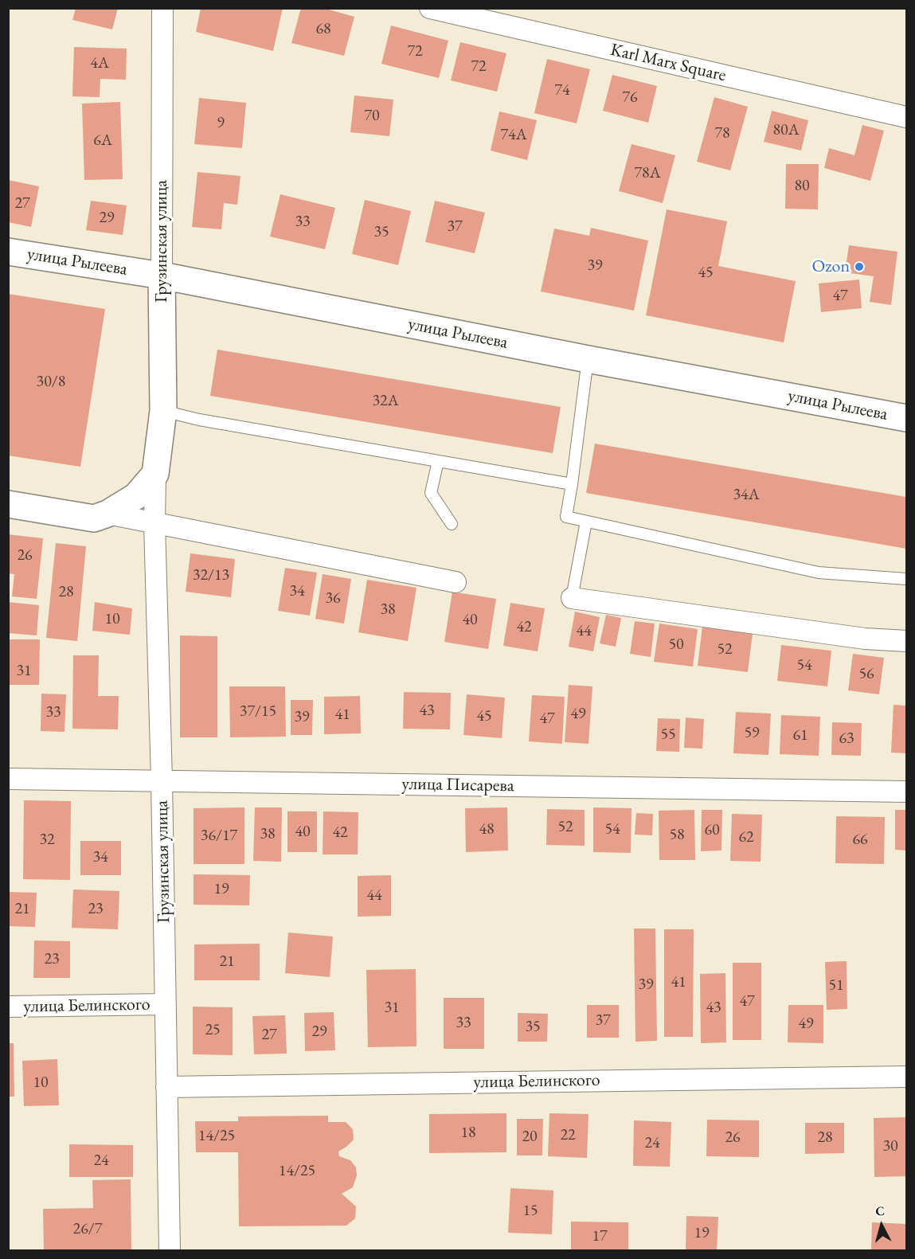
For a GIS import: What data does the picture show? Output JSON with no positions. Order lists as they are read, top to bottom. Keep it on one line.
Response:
{"streets":{"street":["Karl Marx Square","Грузинская улица","улица Рылеева","улица Писарева","улица Белинского"]},"crossings":[["Грузинская улица","улица Рылеева"],["Грузинская улица","улица Писарева"],["Грузинская улица","улица Белинского"]],"places":["Ozon"],"house_numbers":["68","72","4А","72","74","76","70","9","80А","78","74А","6А","78А","80","27","29","33","37","35","39","45","47","30/8","32А","34А","26","32/13","34","28","36","38","10","40","42","44","50","52","54","31","56","43","37/15","33","49","41","45","39","47","59","55","61","63","52","48","54","60","40","42","38","58","36/17","62","32","66","34","19","44","21","23","23","21","41","39","51","47","31","43","37","33","49","35","25","29","27","10","18","22","14/25","20","26","28","24","30","24","14/25","15","26/7","19","17"],"north":"top"}
